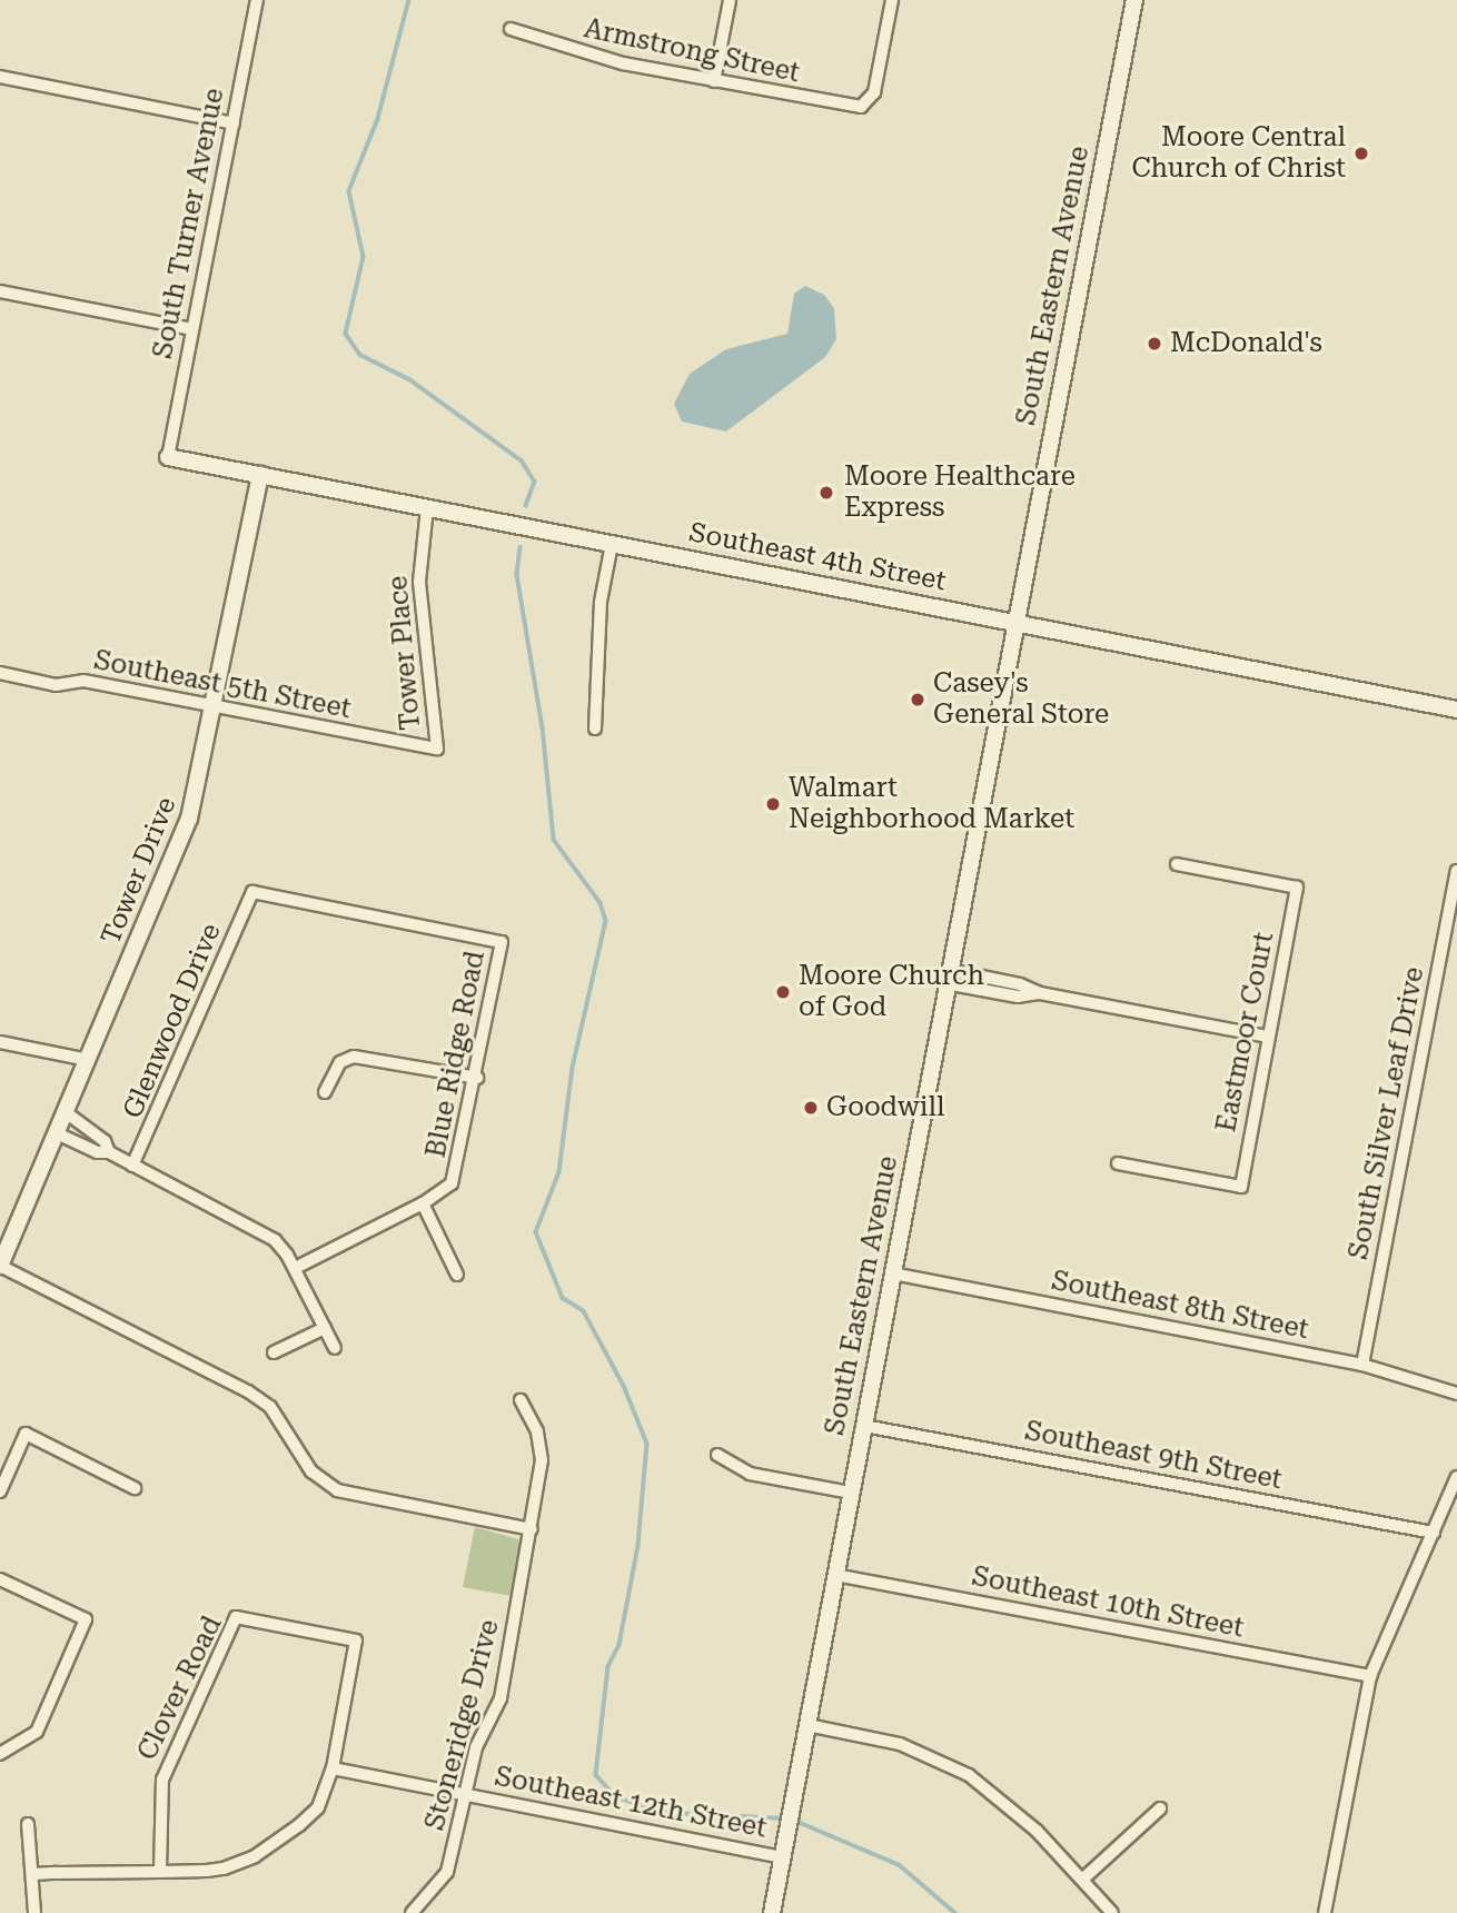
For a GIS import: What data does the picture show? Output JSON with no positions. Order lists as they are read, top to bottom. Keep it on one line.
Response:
{"streets":{"main road":["South Eastern Avenue","Southeast 4th Street","Tower Drive"],"street":["Armstrong Street","South Turner Avenue","Tower Place","Southeast 5th Street","Glenwood Drive","Eastmoor Court","Blue Ridge Road","South Silver Leaf Drive","Southeast 8th Street","Southeast 9th Street","Southeast 10th Street","Clover Road","Stoneridge Drive","Southeast 12th Street"]},"crossings":[["South Turner Avenue","Southeast 4th Street"],["South Eastern Avenue","Southeast 4th Street"],["South Eastern Avenue","Southeast 8th Street"],["South Eastern Avenue","Southeast 9th Street"],["South Eastern Avenue","Southeast 10th Street"],["South Eastern Avenue","Southeast 12th Street"],["Southeast 4th Street","Tower Place"],["Southeast 4th Street","Tower Drive"],["Tower Place","Southeast 5th Street"],["Southeast 5th Street","Tower Drive"],["Glenwood Drive","Blue Ridge Road"],["South Silver Leaf Drive","Southeast 8th Street"],["Clover Road","Southeast 12th Street"],["Stoneridge Drive","Southeast 12th Street"]],"places":["Moore Central Church of Christ","McDonald's","Moore Healthcare Express","Casey's General Store","Walmart Neighborhood Market","Moore Church of God","Goodwill"]}
